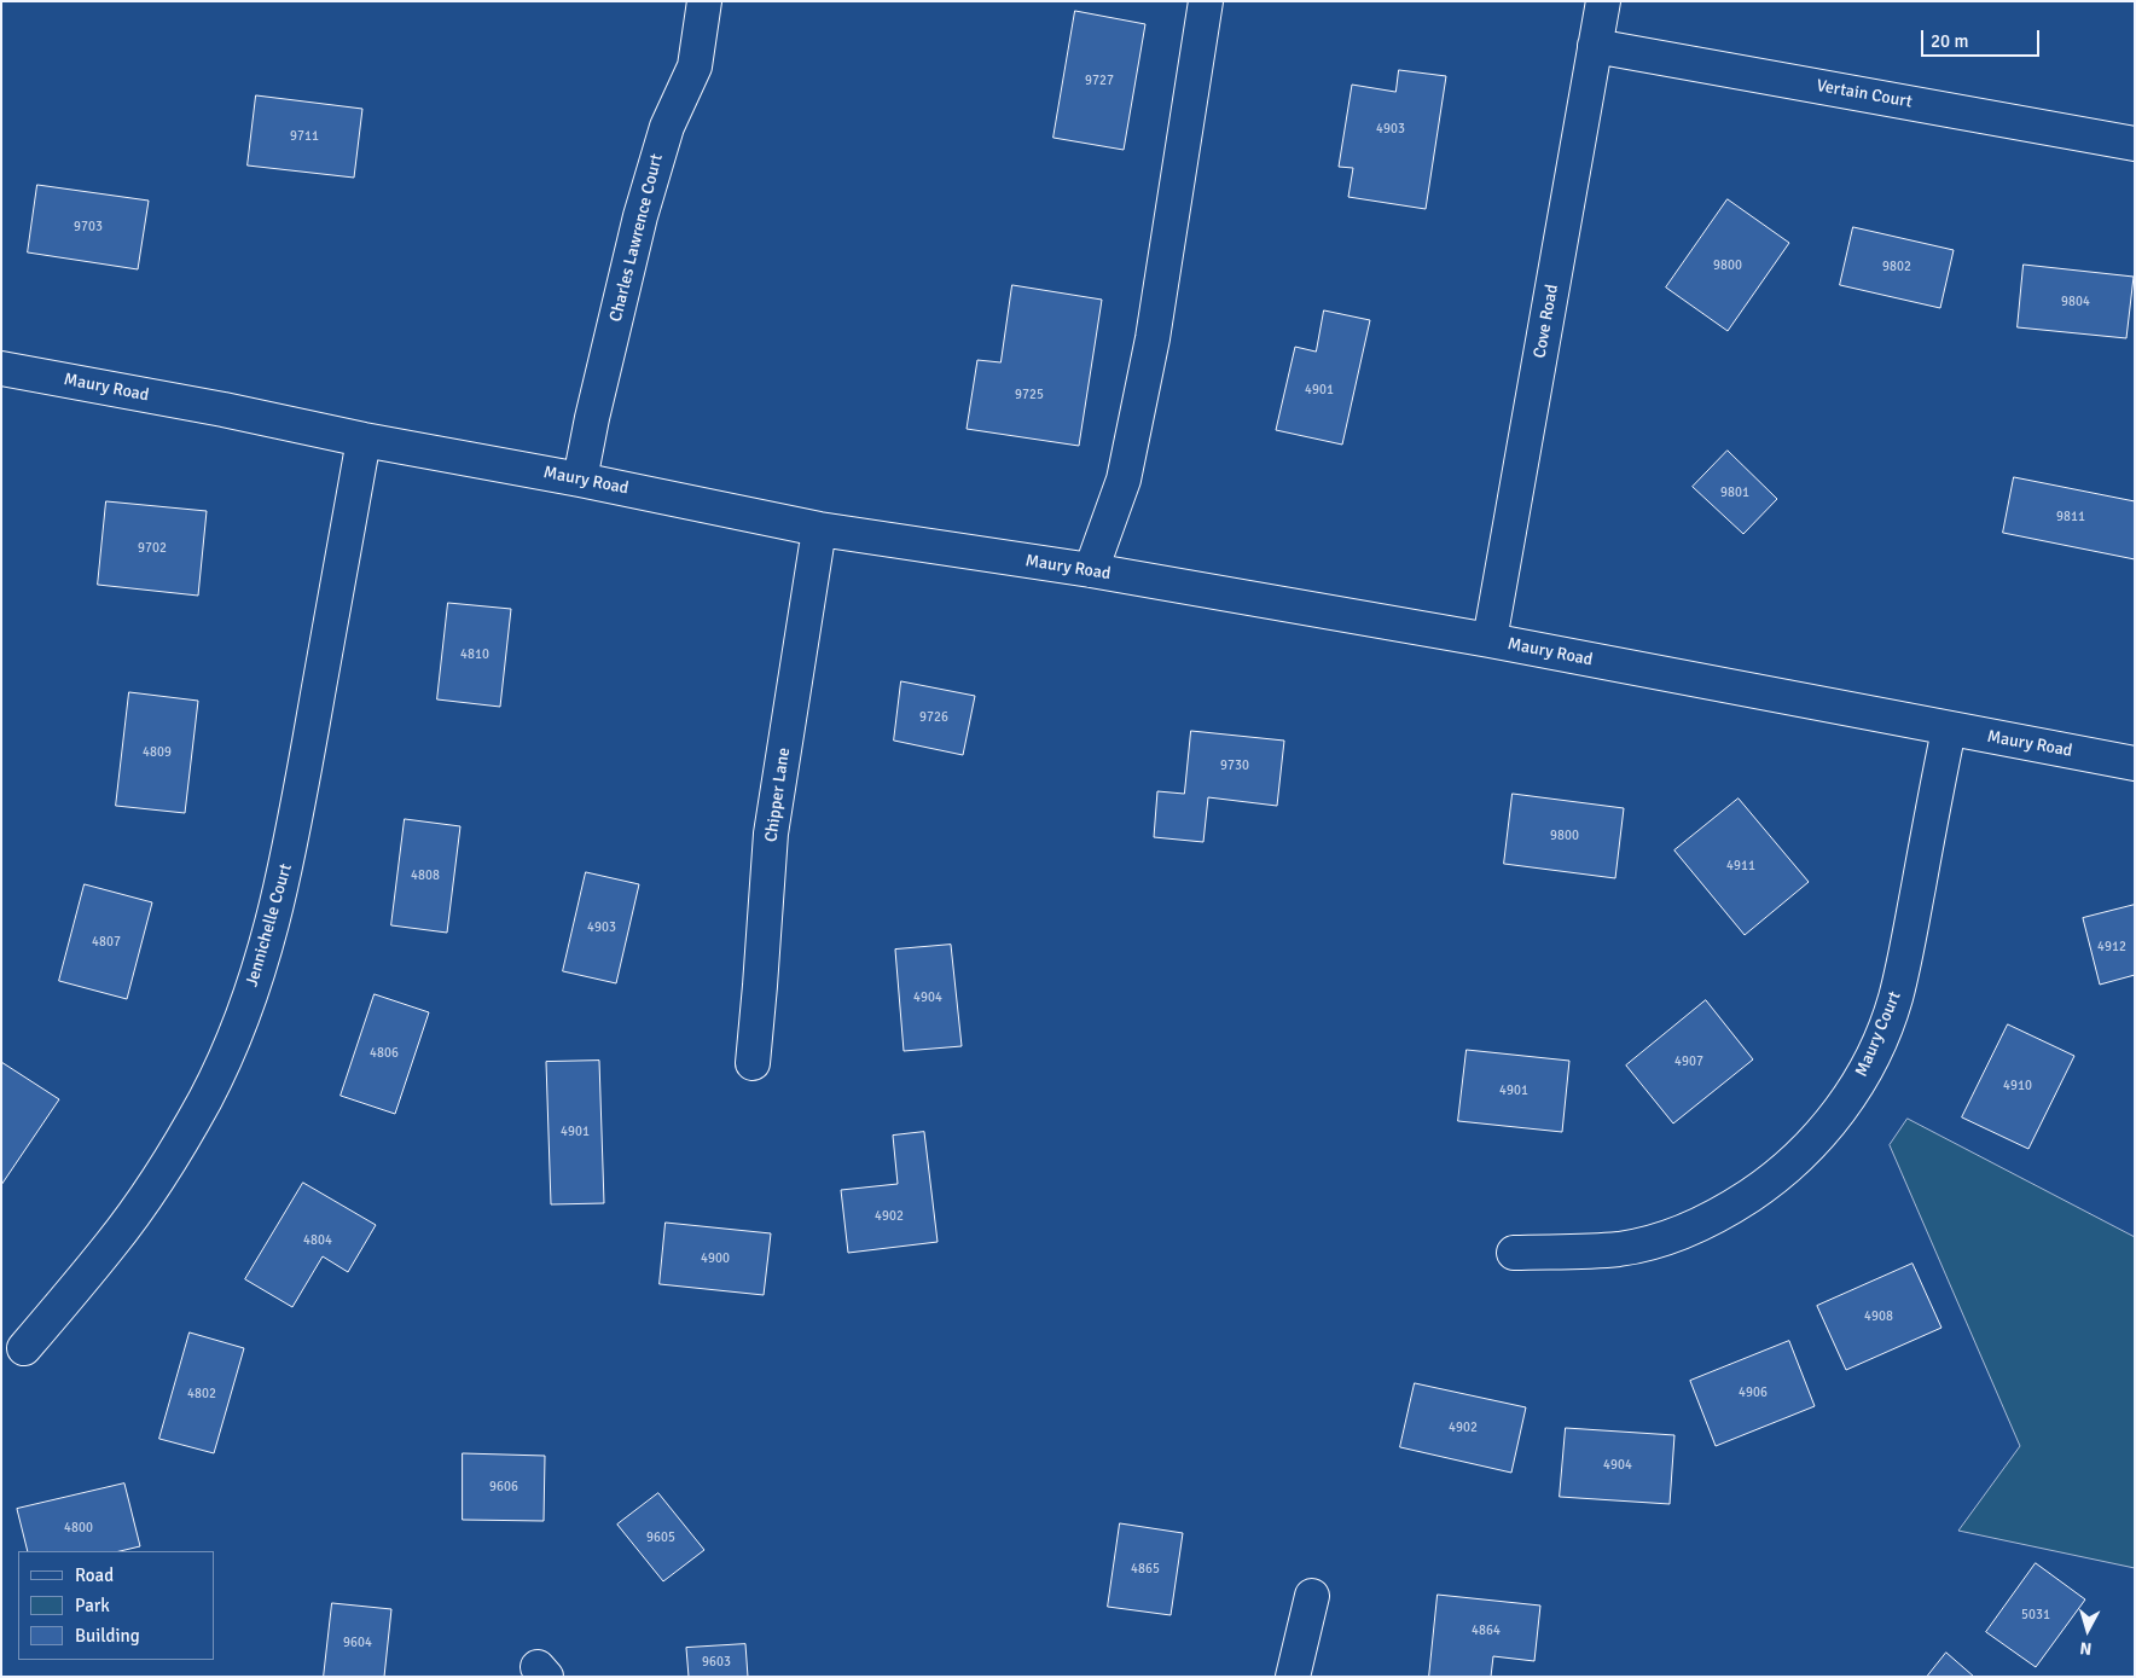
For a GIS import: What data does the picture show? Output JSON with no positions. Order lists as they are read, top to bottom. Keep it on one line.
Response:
{"streets":{"street":["Vertain Court","Charles Lawrence Court","Cove Road","Maury Road","Chipper Lane","Jennichelle Court","Maury Court"]},"crossings":[["Vertain Court","Cove Road"],["Charles Lawrence Court","Maury Road"],["Cove Road","Maury Road"],["Maury Road","Chipper Lane"],["Maury Road","Jennichelle Court"],["Maury Road","Maury Court"]],"house_numbers":["9727","4903","9711","9703","9800","9802","9804","4901","9725","9801","9811","9702","4810","9726","4809","9730","9800","4911","4808","4903","4807","4912","4904","4806","4907","4910","4901","4901","4902","4804","4900","4908","4906","4802","4902","4904","9606","4800","9605","4865","5031","4864","9604","9603"],"legend":["Road","Park","Building"],"scale_bar":"20 m","north":"bottom"}
